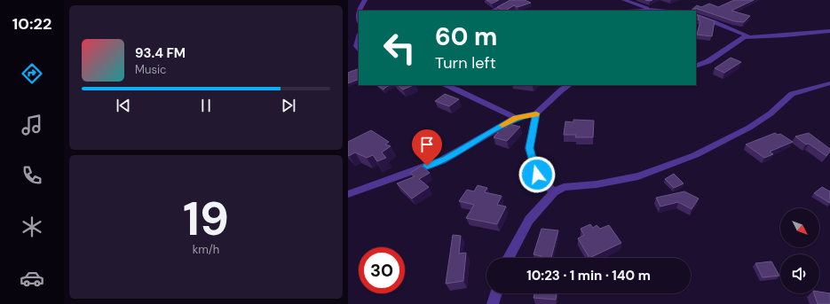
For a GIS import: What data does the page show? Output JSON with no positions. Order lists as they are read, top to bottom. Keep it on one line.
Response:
{"north":"bottom right","page":{"tabs":"10:22","turn":["60 m","Turn left"],"song":["93.4 FM","Music"],"tile":["19","km/h"],"limit":"30","trip":"10:23 · 1 min · 140 m"}}
